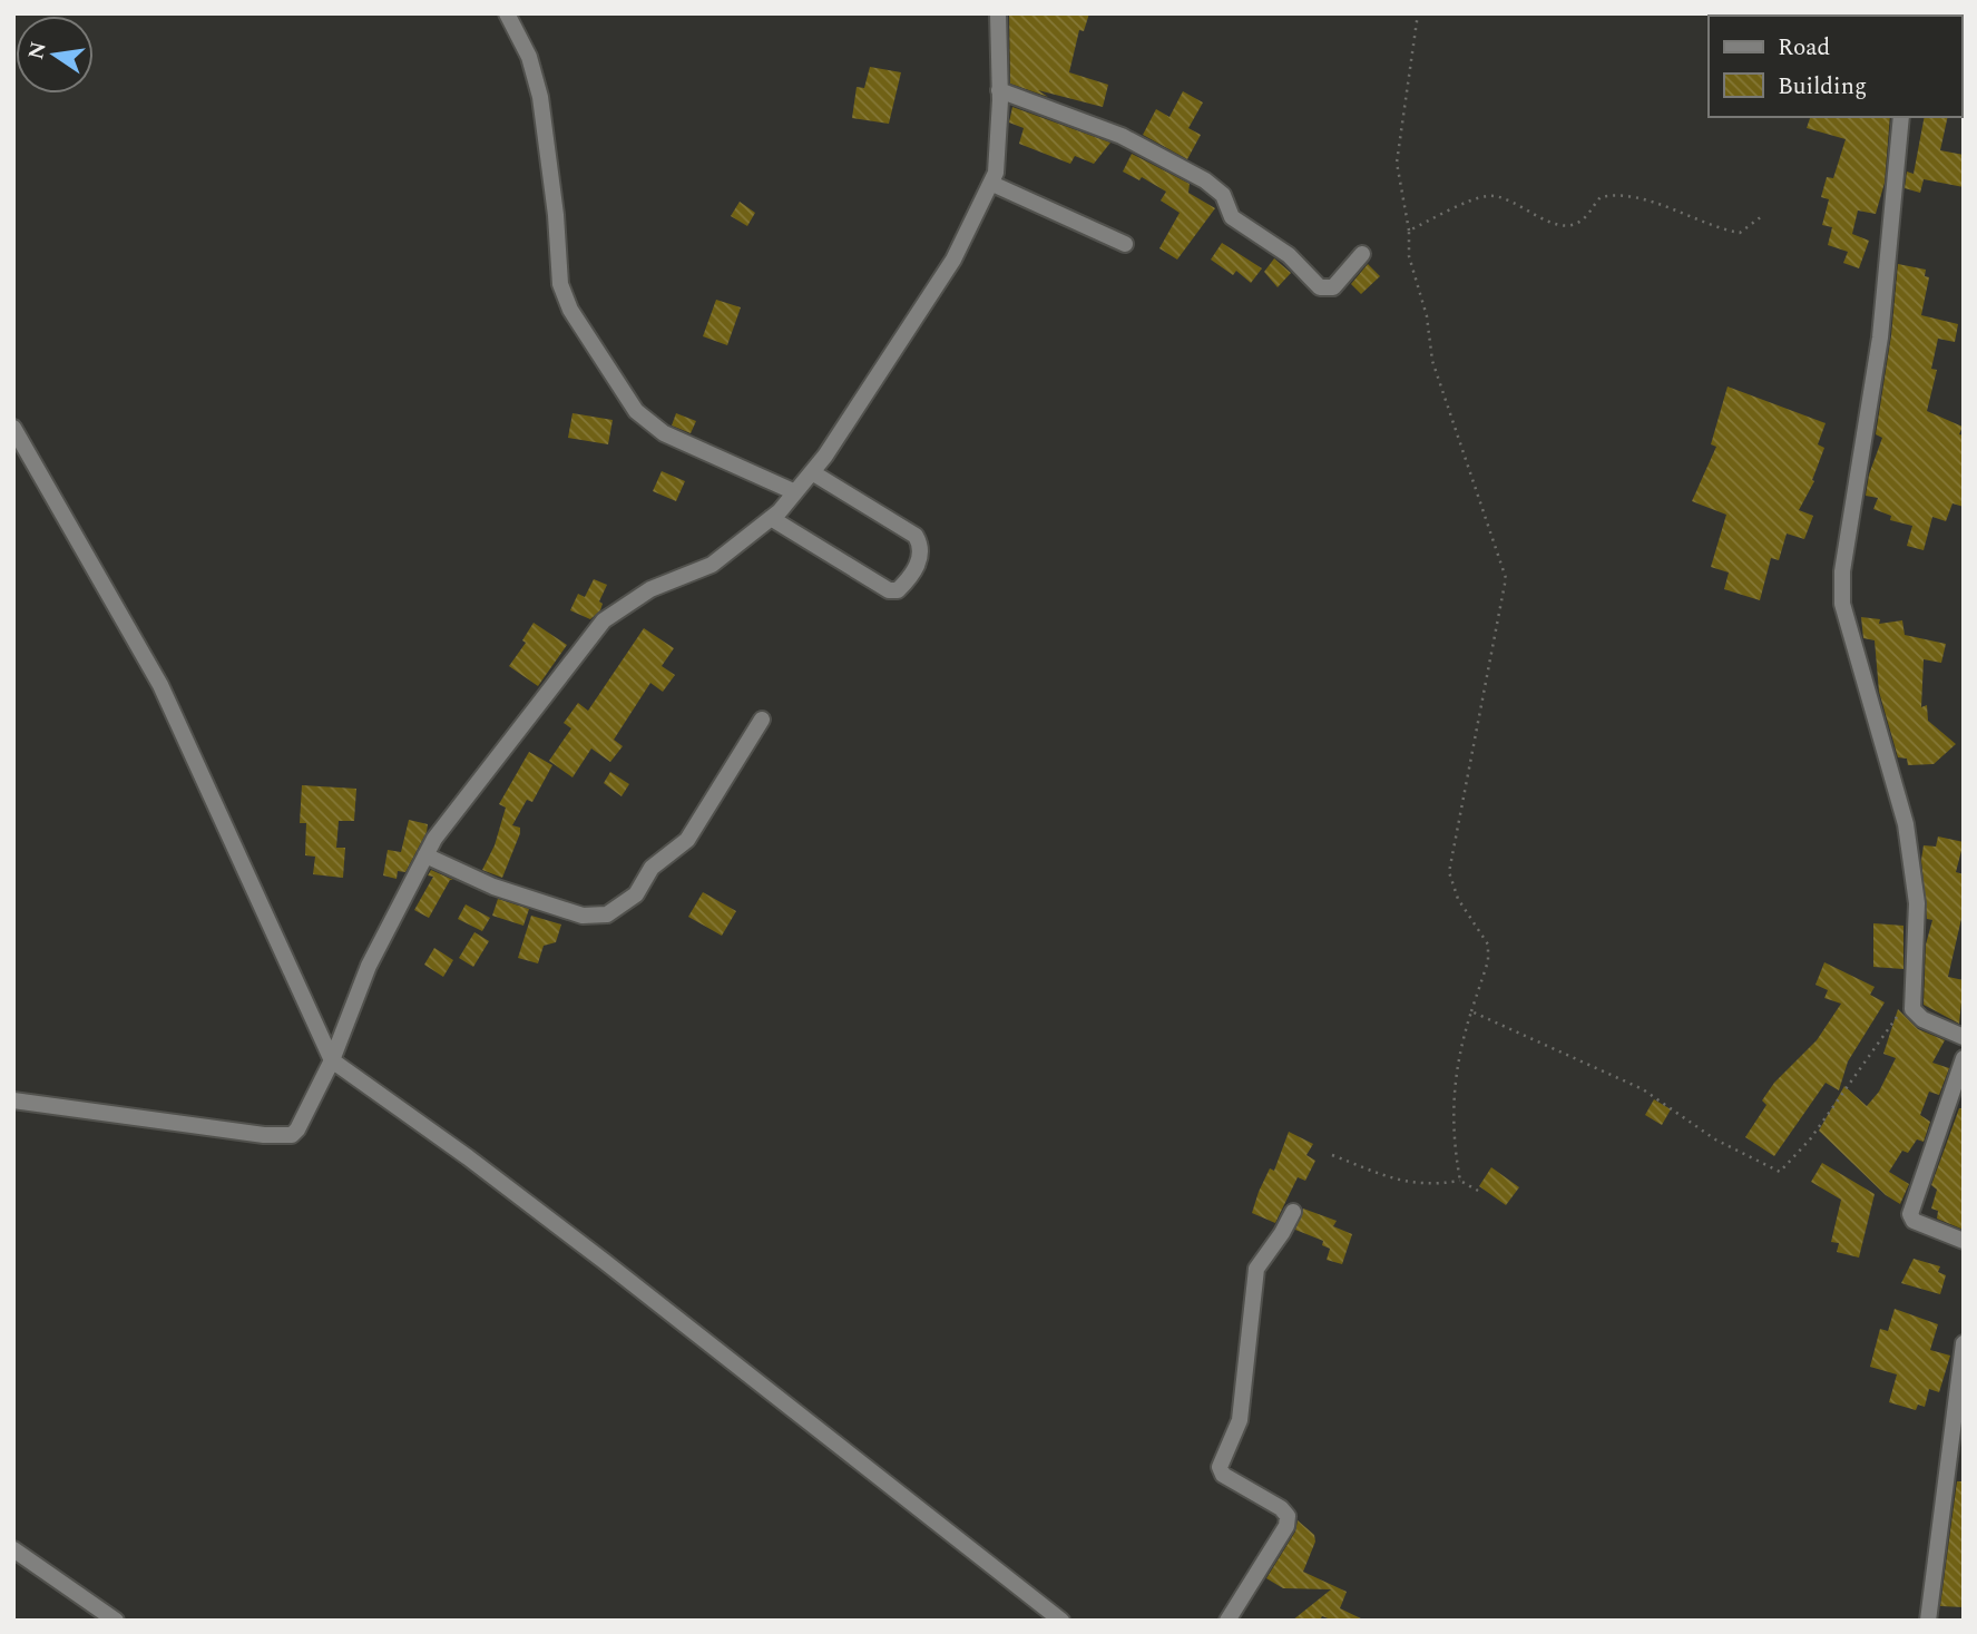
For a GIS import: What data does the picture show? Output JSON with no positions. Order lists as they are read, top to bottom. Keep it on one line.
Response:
{"legend":["Road","Building"],"north":"left"}
